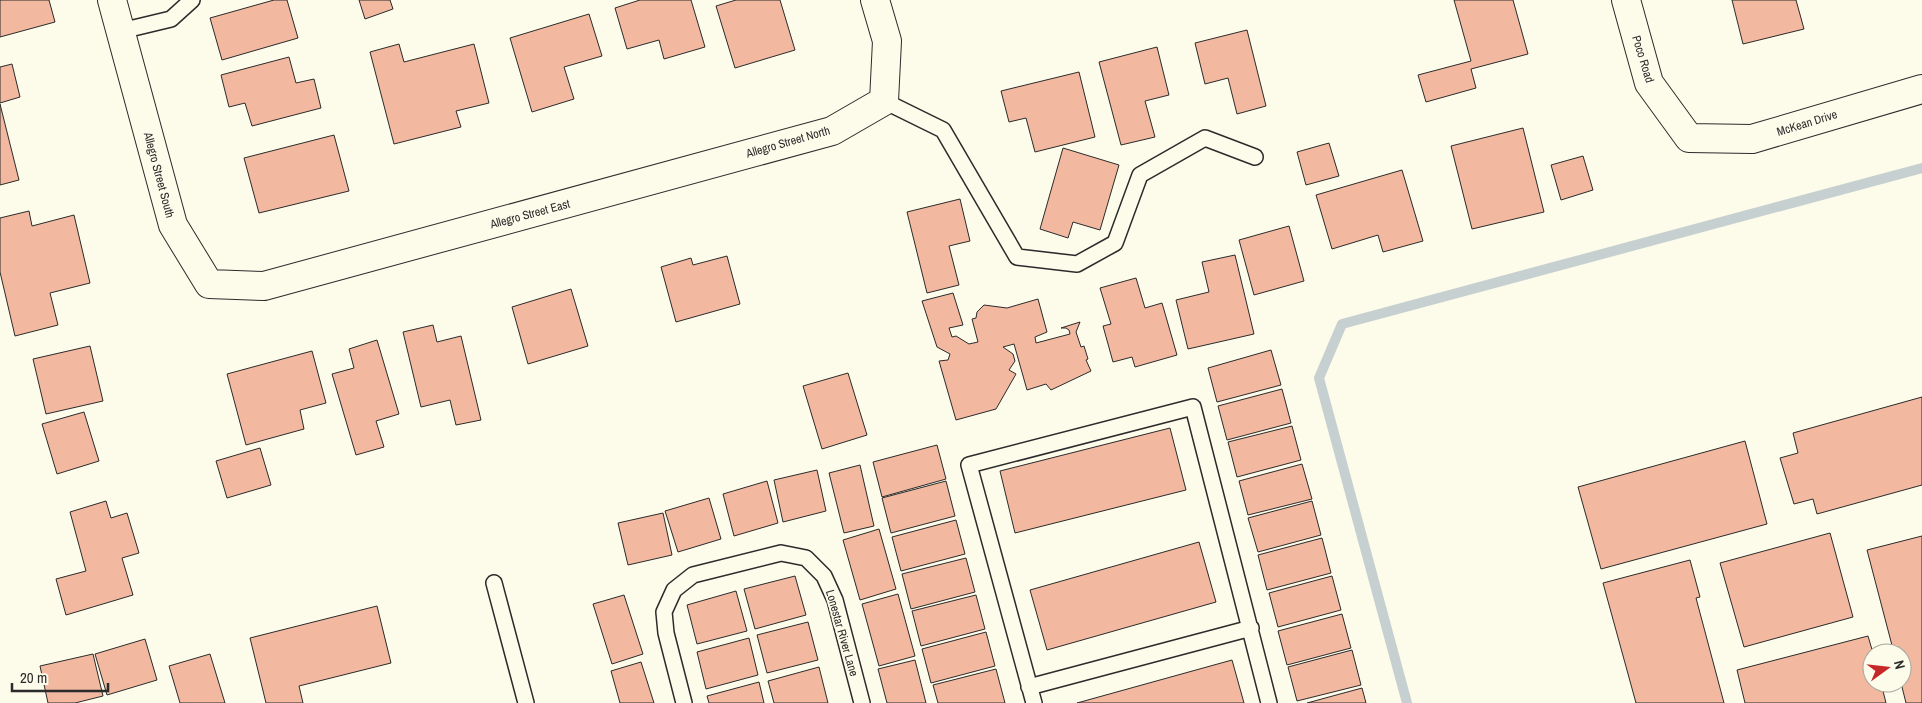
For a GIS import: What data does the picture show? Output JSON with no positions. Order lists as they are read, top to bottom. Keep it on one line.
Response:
{"streets":{"street":["Poco Road","McKean Drive","Allegro Street North","Allegro Street South","Allegro Street East"],"lane":["Lonestar River Lane"]},"crossings":[["Poco Road","McKean Drive"],["Allegro Street North","Allegro Street East"],["Allegro Street South","Allegro Street East"]],"scale_bar":"20 m","north":"right"}
